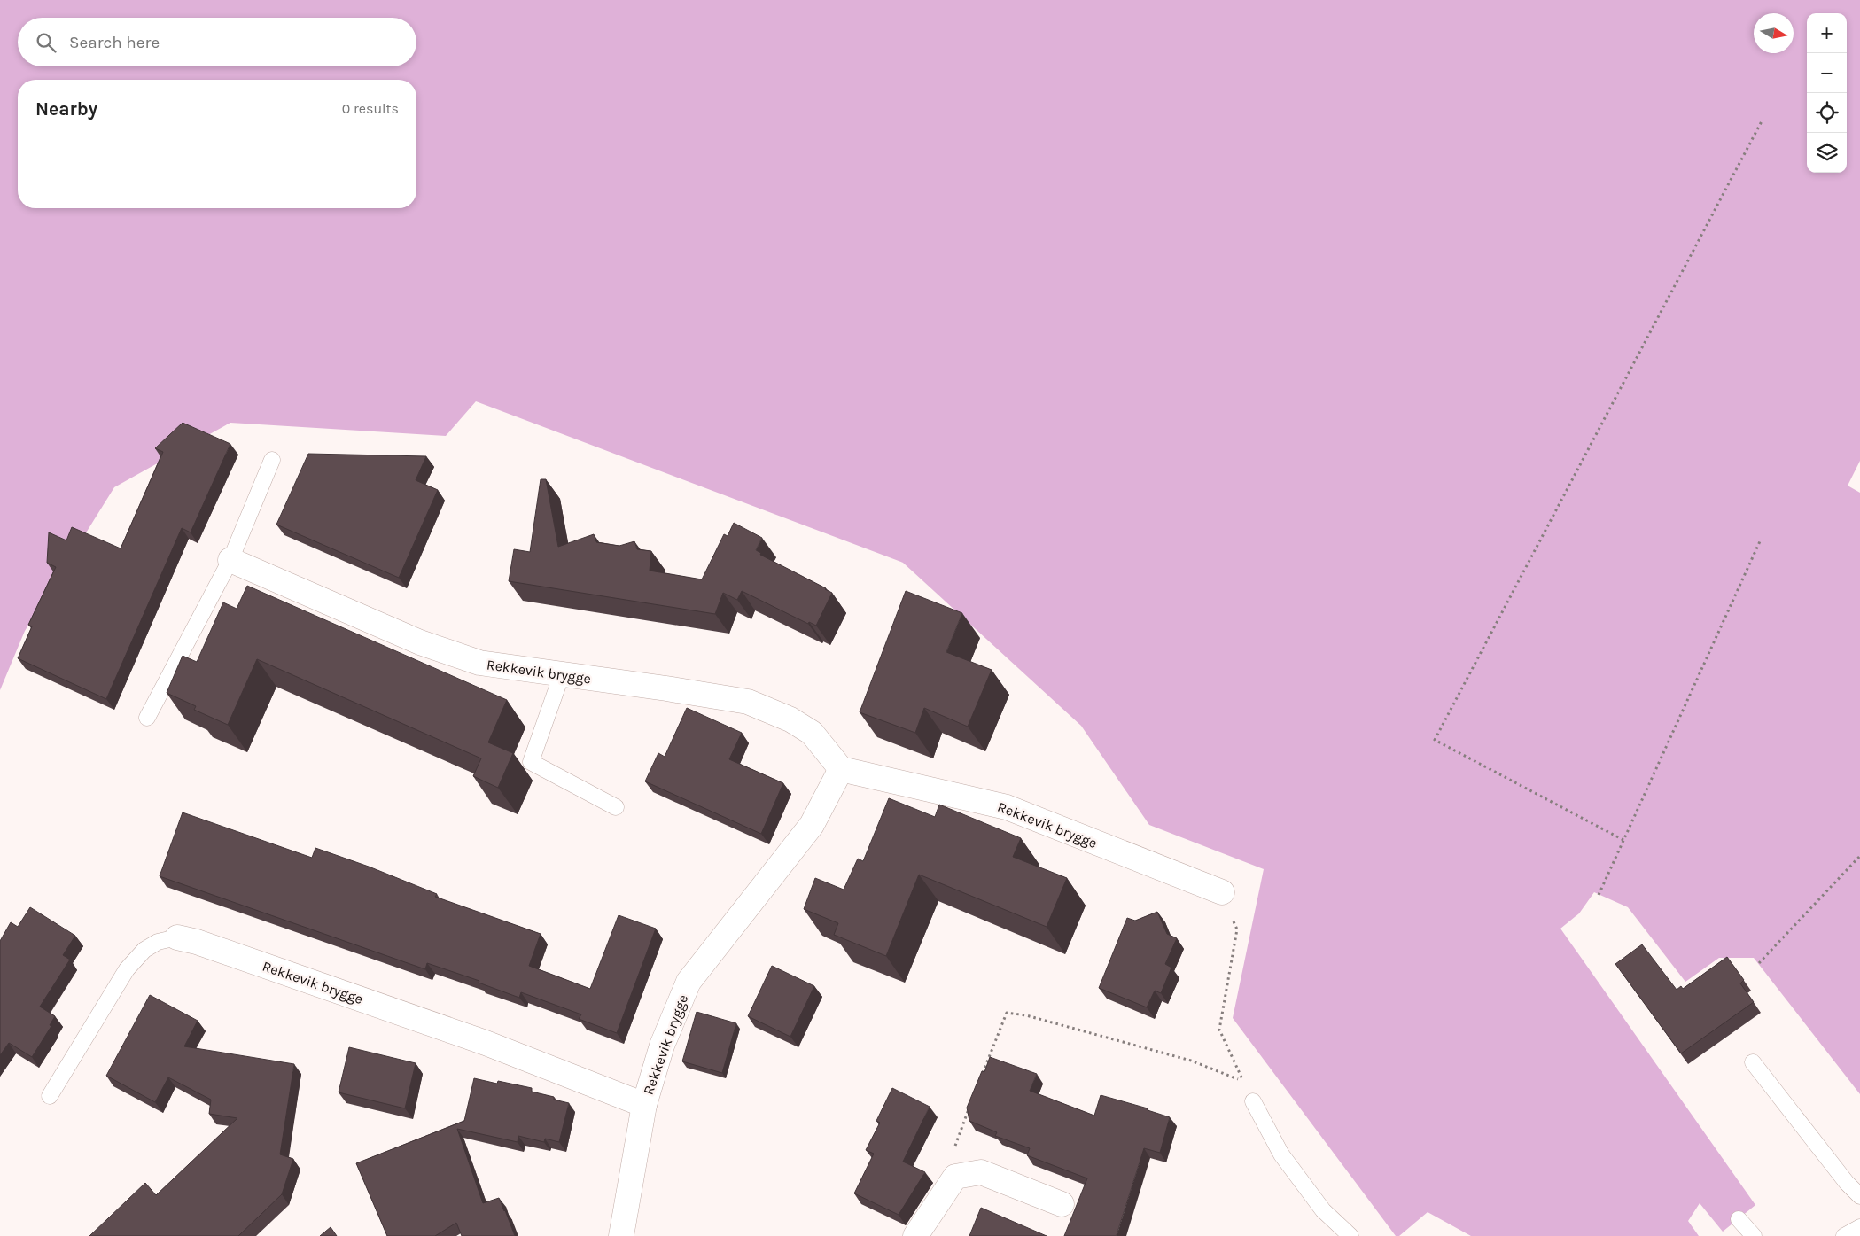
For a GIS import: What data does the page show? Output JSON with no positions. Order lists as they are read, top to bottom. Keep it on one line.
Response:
{"streets":{"street":["Rekkevik brygge"]},"north":"right","page":{"map_buttons":["+","−"],"search":"Search here","heading":["Nearby","0 results"]}}
